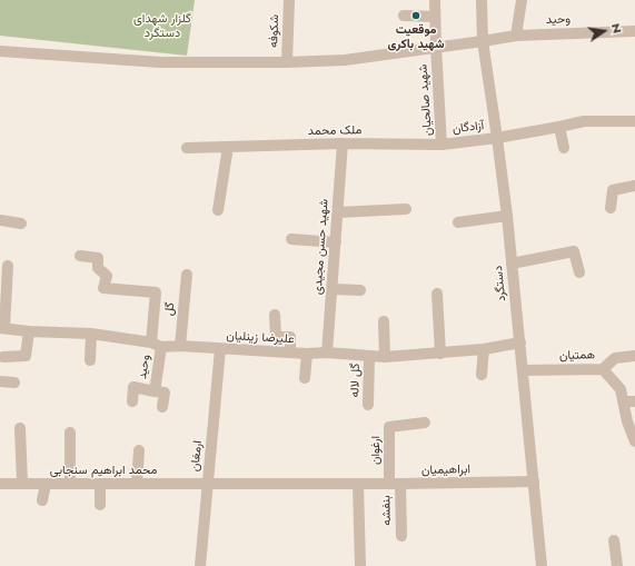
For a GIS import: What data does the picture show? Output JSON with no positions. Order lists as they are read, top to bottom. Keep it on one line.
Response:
{"streets":{"street":["وحید","شکوفه","شهید صالحیان","آزادگان","ملک محمد","شهید حسن مجیدی","دستگرد","گل","علیرضا زینلیان","همتیان","گل لاله","ارغوان","ارمغان","محمد ابراهیم سنجابی","ابراهیمیان","بنفشه"]},"crossings":[["وحید","دستگرد"],["وحید","علیرضا زینلیان"],["شهید صالحیان","آزادگان"],["شهید صالحیان","ملک محمد"],["آزادگان","ملک محمد"],["آزادگان","دستگرد"],["ملک محمد","شهید حسن مجیدی"],["شهید حسن مجیدی","علیرضا زینلیان"],["دستگرد","علیرضا زینلیان"],["دستگرد","همتیان"],["دستگرد","ابراهیمیان"],["گل","علیرضا زینلیان"],["علیرضا زینلیان","گل لاله"],["علیرضا زینلیان","ارمغان"],["ارغوان","ابراهیمیان"],["ارغوان","بنفشه"],["ارمغان","محمد ابراهیم سنجابی"],["ارمغان","ابراهیمیان"],["محمد ابراهیم سنجابی","ابراهیمیان"],["ابراهیمیان","بنفشه"]],"parks":["گلزار شهدای دستگرد"],"places":["موقعیت شهید باکری"],"north":"right"}
